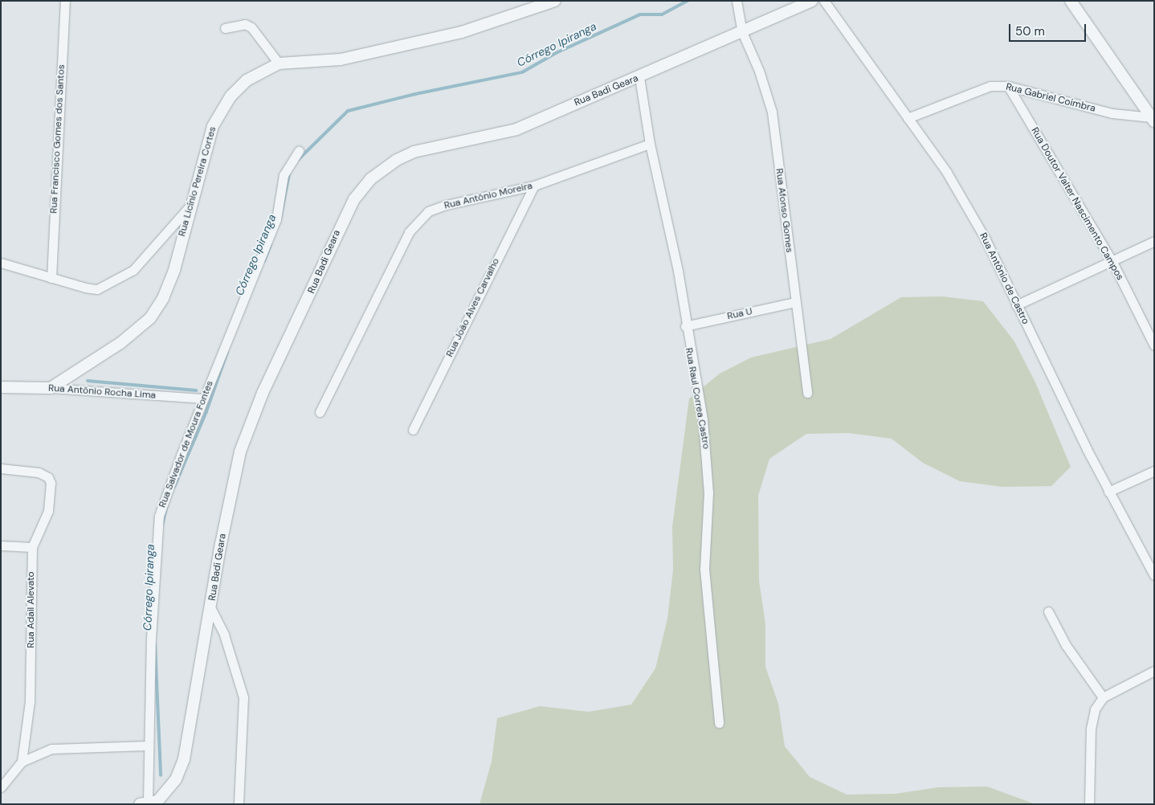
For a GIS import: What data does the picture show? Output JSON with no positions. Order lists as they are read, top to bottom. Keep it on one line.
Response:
{"streets":{"street":["Rua Badi Geara","Rua Gabriel Coimbra","Rua Francisco Gomes dos Santos","Rua Licínio Pereira Cortes","Rua Antônio Moreira","Rua Doutor Valter Nascimento Campos","Rua Afonso Gomes","Rua Antônio de Castro","Rua João Alves Carvalho","Rua U","Rua Antônio Rocha Lima","Rua Raul Correa Castro","Rua Salvador de Moura Fontes","Rua Adail Alevato"]},"crossings":[["Rua Badi Geara","Rua Afonso Gomes"],["Rua Badi Geara","Rua Raul Correa Castro"],["Rua Badi Geara","Rua Salvador de Moura Fontes"],["Rua Gabriel Coimbra","Rua Doutor Valter Nascimento Campos"],["Rua Gabriel Coimbra","Rua Antônio de Castro"],["Rua Licínio Pereira Cortes","Rua Antônio Rocha Lima"],["Rua Antônio Moreira","Rua João Alves Carvalho"],["Rua Antônio Moreira","Rua Raul Correa Castro"],["Rua Afonso Gomes","Rua U"],["Rua U","Rua Raul Correa Castro"],["Rua Antônio Rocha Lima","Rua Salvador de Moura Fontes"]],"water":["Córrego Ipiranga"],"scale_bar":"50 m"}
